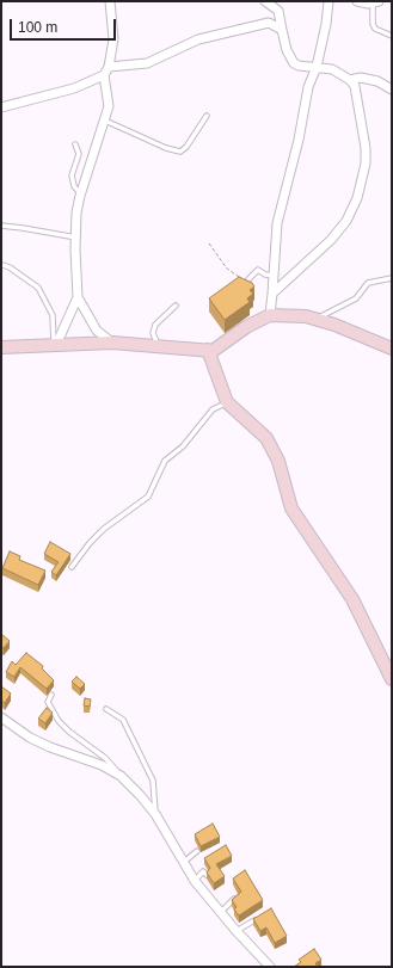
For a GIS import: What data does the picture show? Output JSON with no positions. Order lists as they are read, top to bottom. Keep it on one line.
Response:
{"scale_bar":"100 m"}
